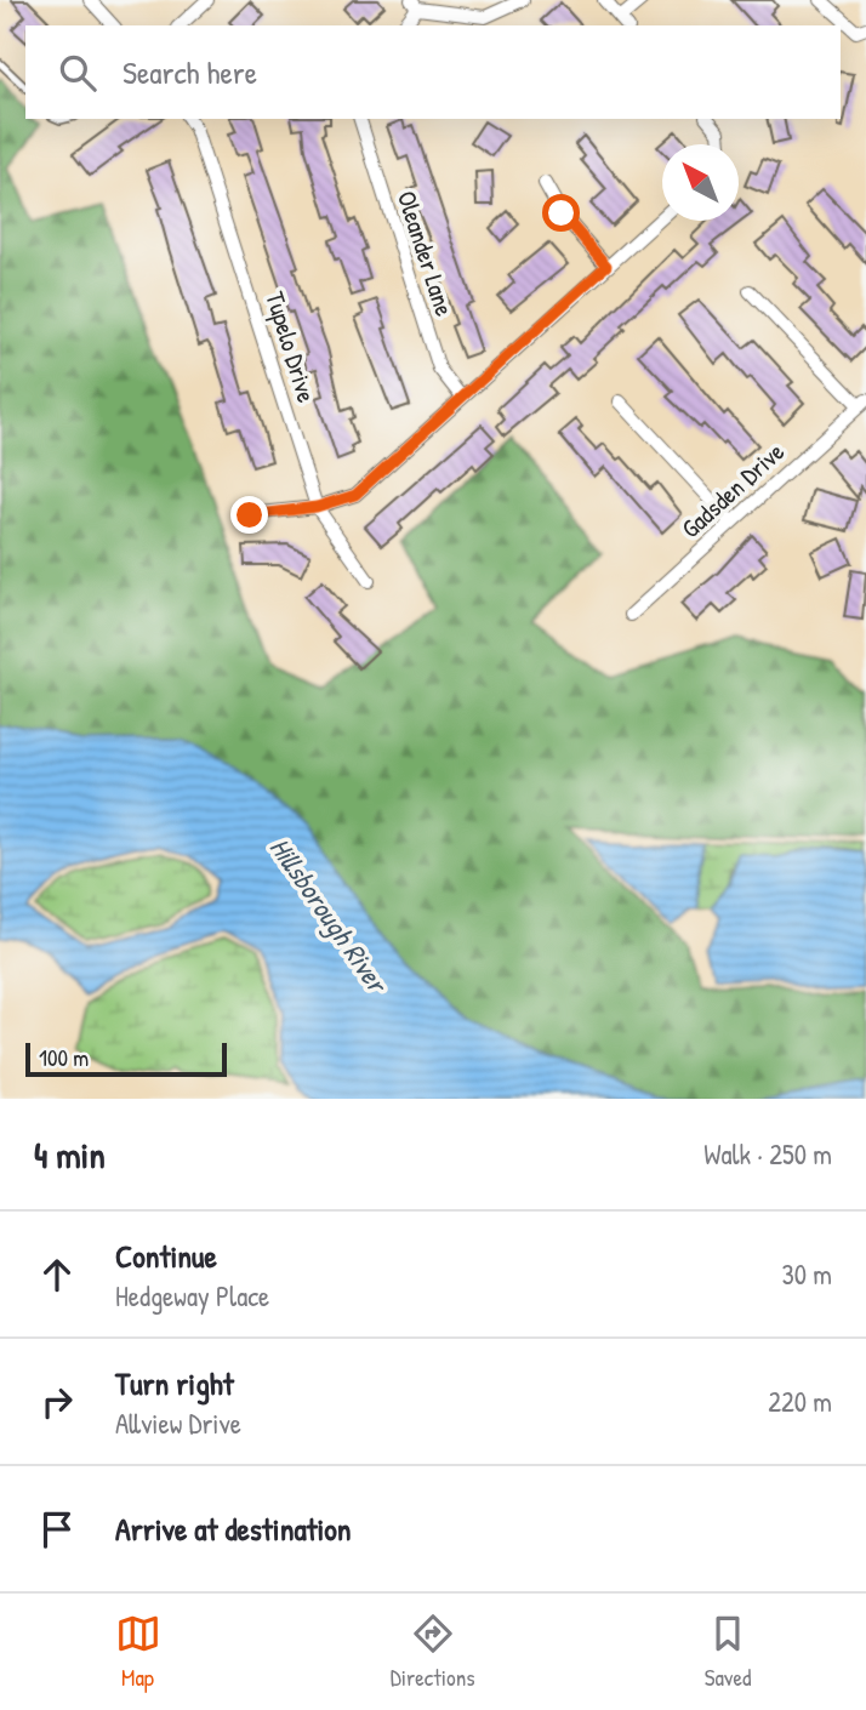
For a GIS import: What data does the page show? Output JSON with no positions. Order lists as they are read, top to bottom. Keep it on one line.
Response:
{"streets":{"street":["Oleander Lane","Tupelo Drive","Gadsden Drive"]},"water":["Hillsborough River"],"scale_bar":"100 m","north":"top left","page":{"search":"Search here","scale":"100 m","heading":["4 min","Walk · 250 m"],"list":[["Continue","Hedgeway Place","30 m"],["Turn right","Allview Drive","220 m"],"Arrive at destination"],"nav":["Map","Directions","Saved"]}}
